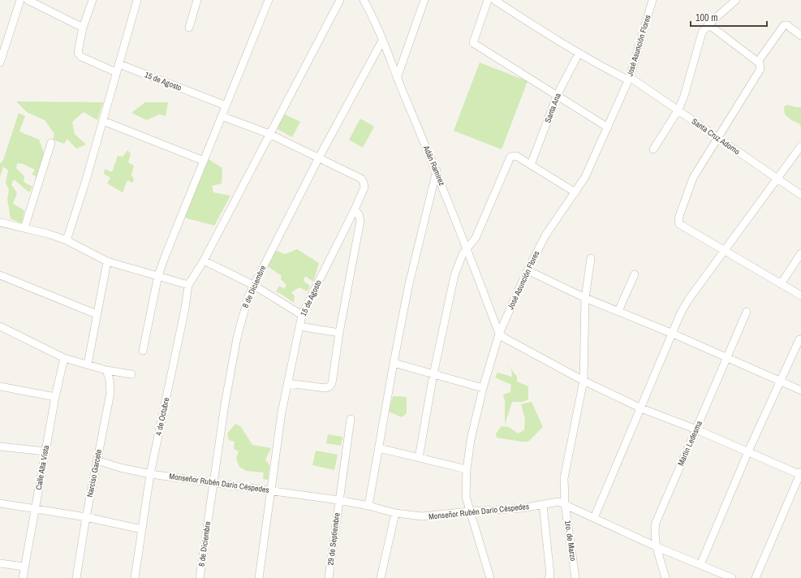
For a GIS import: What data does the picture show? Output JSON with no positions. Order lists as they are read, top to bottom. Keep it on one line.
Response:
{"streets":{"street":["José Asunción Flores","15 de Agosto","Santa Ana","Santa Cruz Adorno","Adán Ramírez","8 de Diciembre","4 de Octubre","Martin Ledesma","Calle Alta Vista","Narciso Garcete","Monseñor Rubén Darío Céspedes","29 de Septiembre","1ro. de Marzo"]},"crossings":[["José Asunción Flores","Santa Cruz Adorno"],["José Asunción Flores","Adán Ramírez"],["José Asunción Flores","Monseñor Rubén Darío Céspedes"],["15 de Agosto","8 de Diciembre"],["15 de Agosto","4 de Octubre"],["15 de Agosto","Monseñor Rubén Darío Céspedes"],["Santa Ana","Santa Cruz Adorno"],["Adán Ramírez","8 de Diciembre"],["8 de Diciembre","Monseñor Rubén Darío Céspedes"],["4 de Octubre","Monseñor Rubén Darío Céspedes"],["Martin Ledesma","Monseñor Rubén Darío Céspedes"],["Narciso Garcete","Monseñor Rubén Darío Céspedes"],["Monseñor Rubén Darío Céspedes","29 de Septiembre"],["Monseñor Rubén Darío Céspedes","1ro. de Marzo"]],"scale_bar":"100 m"}
